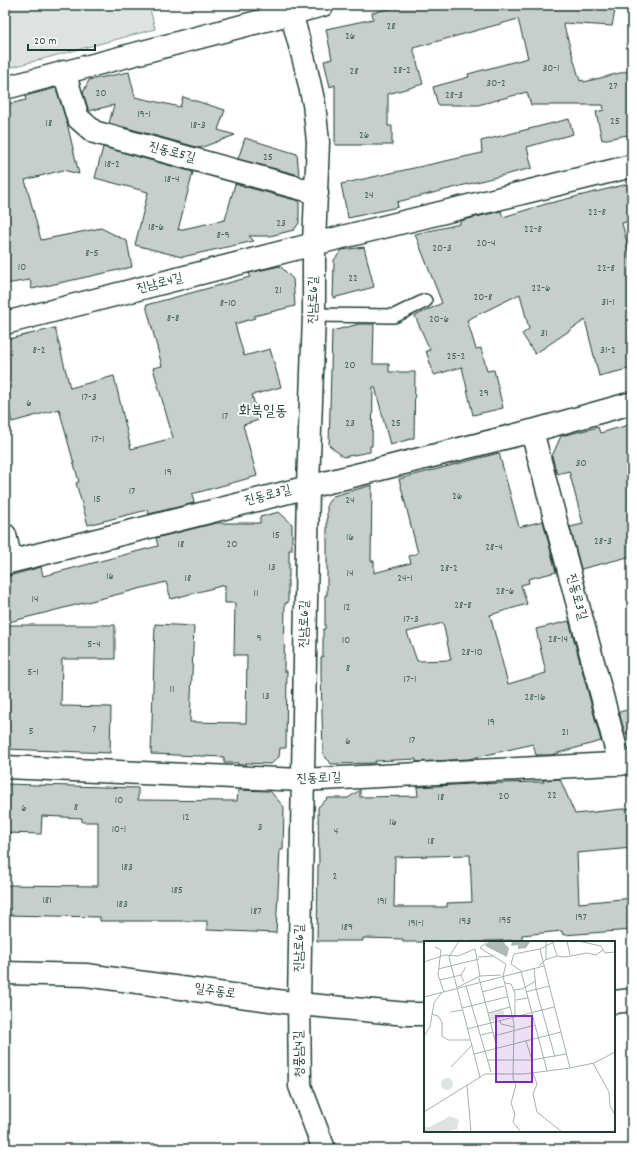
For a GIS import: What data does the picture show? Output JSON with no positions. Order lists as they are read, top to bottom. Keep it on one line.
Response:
{"streets":{"street":["진동로5길","진남로4길","진남로6길","진동로3길","진동로1길","일주동로","청풍남4길"]},"crossings":[["진동로5길","진남로6길"],["진남로4길","진남로6길"],["진남로6길","진동로3길"],["진남로6길","진동로1길"],["진남로6길","일주동로"],["진남로6길","청풍남4길"],["진동로3길","진동로1길"],["일주동로","청풍남4길"]],"districts":["화북일동"],"house_numbers":["28","26","30-1","28-2","28","30-2","27","20","28-3","19-1","25","18","18-3","26","25","18-2","18-4","24","22-8","23","18-6","22-8","8-9","20-4","20-3","8-5","10","22-8","22","22-6","21","20-8","31-1","8-10","8-8","20-6","31","8-2","31-2","25-2","20","29","17-3","6","17","23","25","17-1","30","19","17","26","15","24","15","16","28-3","18","20","28-4","13","28-2","14","16","18","24-1","28-6","11","14","28-8","12","17-3","9","28-14","10","5-4","28-10","8","5-1","17-1","11","13","28-16","19","7","5","21","17","6","22","20","18","10","8","6","12","16","3","10-1","4","18","183","2","185","181","191","183","187","197","195","193","191-1","189"],"scale_bar":"20 m"}
